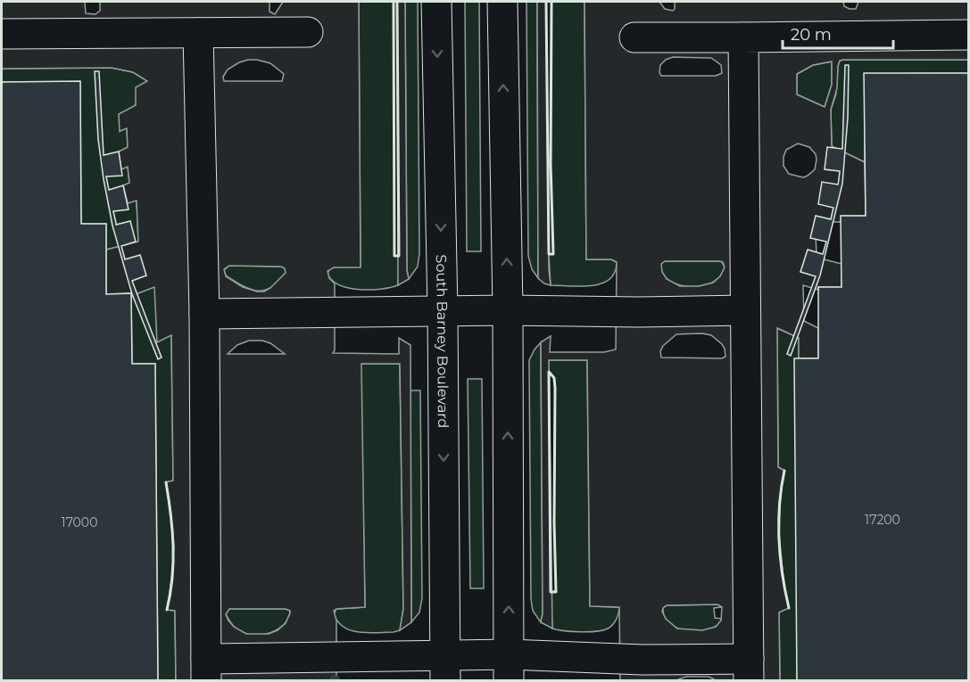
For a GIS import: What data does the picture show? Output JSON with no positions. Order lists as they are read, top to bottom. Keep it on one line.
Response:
{"streets":{"street":["South Barney Boulevard"]},"house_numbers":["17200","17000"],"scale_bar":"20 m"}
